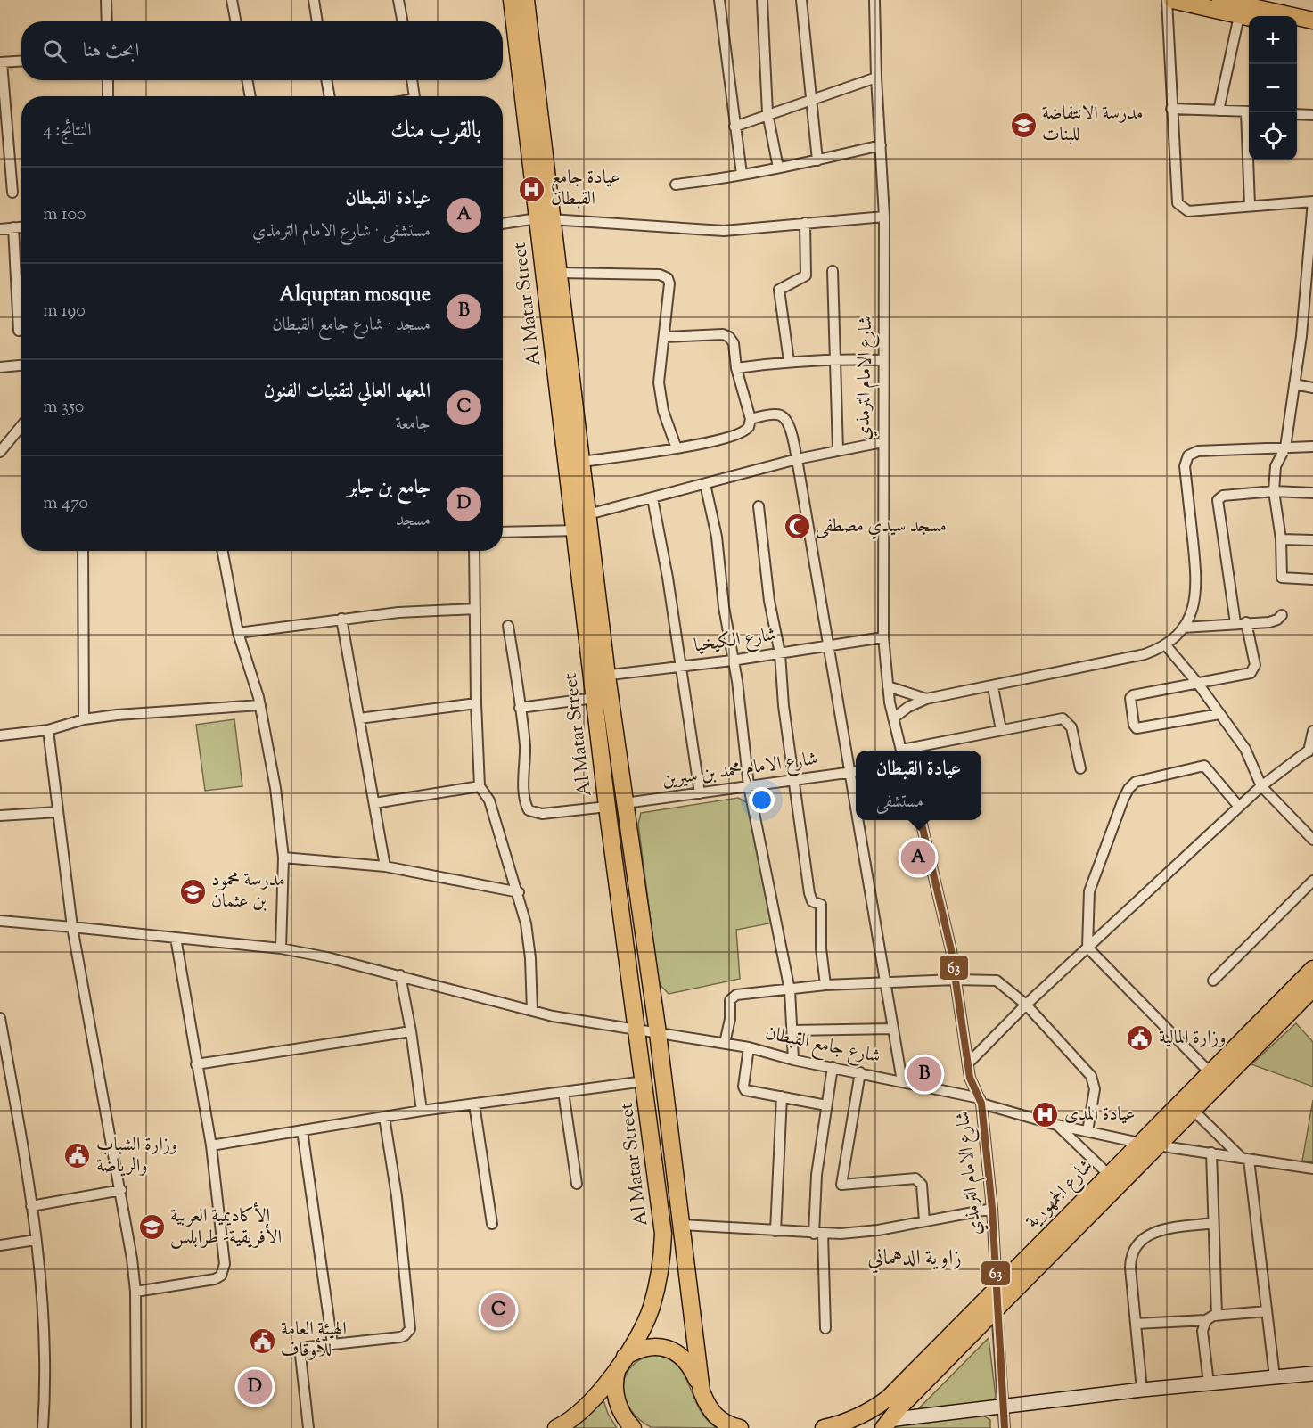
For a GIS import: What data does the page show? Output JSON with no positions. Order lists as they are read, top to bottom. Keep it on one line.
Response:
{"streets":{"main road":["Al Matar Street","شارع الجمهورية"],"street":["شارع الامام الترمذي","شارع الكيخيا","شارع الامام محمد بن سيرين","شارع جامع القبطان"]},"crossings":[["Al Matar Street","شارع الكيخيا"],["Al Matar Street","شارع جامع القبطان"],["شارع الامام الترمذي","شارع الكيخيا"],["شارع الامام الترمذي","شارع جامع القبطان"],["شارع الامام الترمذي","شارع الجمهورية"],["شارع جامع القبطان","شارع الجمهورية"]],"districts":["زاوية الدهماني"],"places":{"school or university":["مدرسة الانتفاضة للبنات","مدرسة محمود بن عثمان","الأكاديمية العربية الأفريقية- طرابلس"],"hospital":["عيادة جامع القبطان","عيادة المدى"],"mosque":["مسجد سيدي مصطفى"],"public building":["وزارة المالية","وزارة الشباب والرياضة","الهيئة العامة للأوقاف"]},"lines":["transit line 63"],"page":{"map_buttons":["+","−"],"search":"ابحث هنا","heading":["بالقرب منك","النتائج: 4"],"list":[{"mark":"A","name":"عيادة القبطان","note":"مستشفى · شارع الامام الترمذي","value":"100 m"},{"mark":"B","name":"Alquptan mosque","note":"مسجد · شارع جامع القبطان","value":"190 m"},{"mark":"C","name":"المعهد العالي لتقنيات الفنون","note":"جامعة","value":"350 m"},{"mark":"D","name":"جامع بن جابر","note":"مسجد","value":"470 m"}],"popup":["عيادة القبطان","مستشفى"],"pins":["A","B","C","D"]}}
